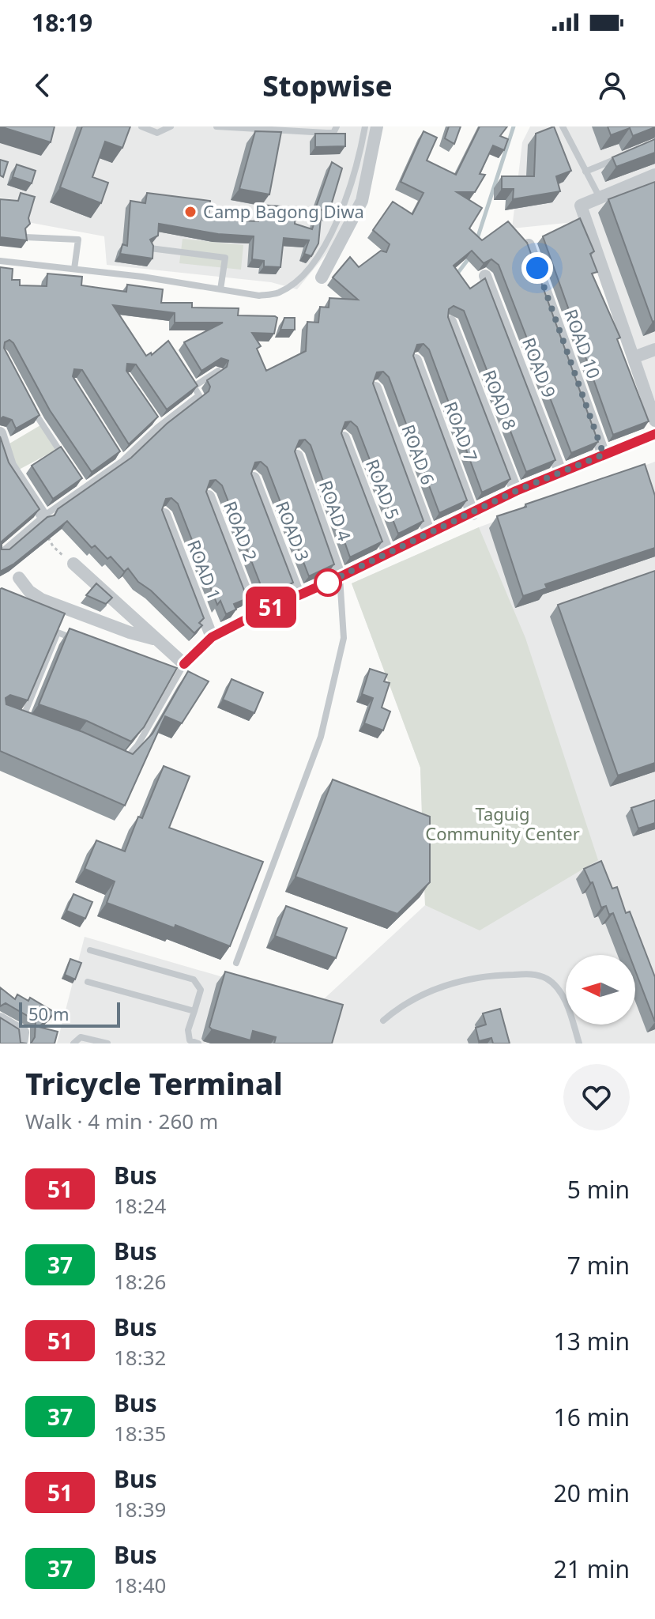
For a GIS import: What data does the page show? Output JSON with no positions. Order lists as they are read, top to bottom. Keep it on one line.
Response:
{"streets":{"street":["ROAD 10","ROAD 9","ROAD 8","ROAD 7","ROAD 6","ROAD 5","ROAD 4","ROAD 2","ROAD 3","ROAD 1"]},"parks":["Taguig Community Center"],"places":["Camp Bagong Diwa"],"lines":["bus line 51"],"scale_bar":"50 m","north":"left","page":{"status":"18:19","header":"Stopwise","on_map":"51","scale":"50 m","heading":["Tricycle Terminal","Walk · 4 min · 260 m"],"list":[{"mark":"51","name":"Bus","note":"18:24","value":"5 min"},{"mark":"37","name":"Bus","note":"18:26","value":"7 min"},{"mark":"51","name":"Bus","note":"18:32","value":"13 min"},{"mark":"37","name":"Bus","note":"18:35","value":"16 min"},{"mark":"51","name":"Bus","note":"18:39","value":"20 min"},{"mark":"37","name":"Bus","note":"18:40","value":"21 min"}]}}
